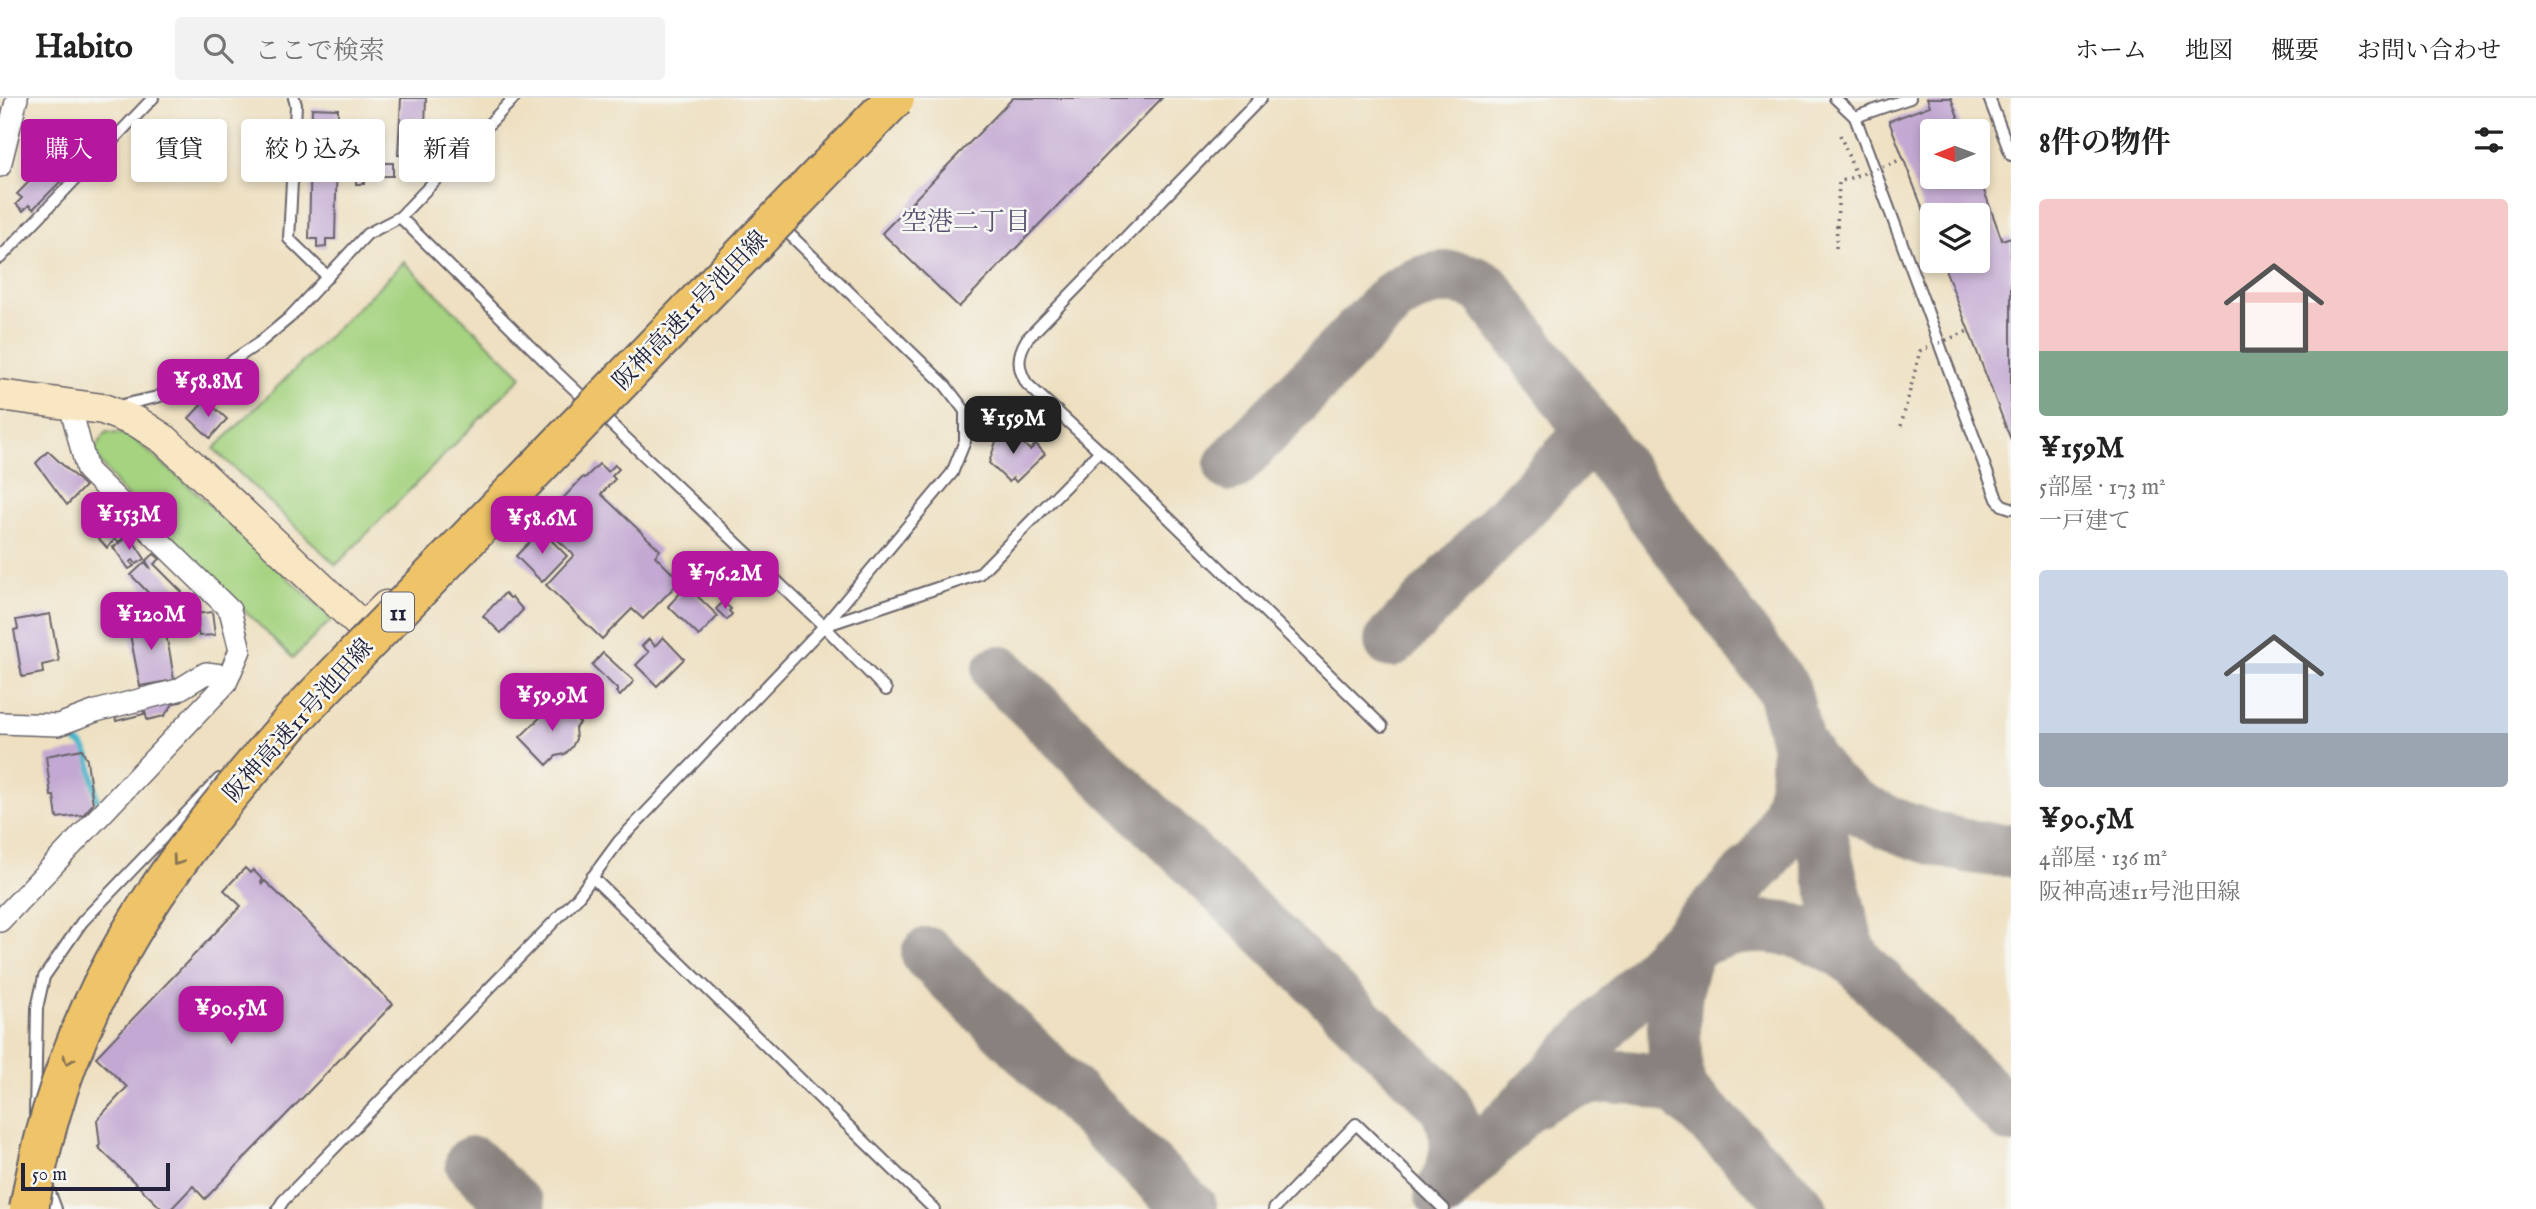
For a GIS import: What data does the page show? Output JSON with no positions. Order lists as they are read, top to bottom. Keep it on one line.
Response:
{"streets":{"highway":["阪神高速11号池田線","11"]},"districts":["空港二丁目"],"scale_bar":"50 m","north":"left","page":{"header":"Habito","search":"ここで検索","nav":["ホーム","地図","概要","お問い合わせ"],"heading":"8件の物件","chip":["購入","賃貸","絞り込み","新着"],"list":[{"name":"¥159M","note":"5部屋 · 173 m² · 一戸建て"},{"name":"¥90.5M","note":"4部屋 · 136 m² · 阪神高速11号池田線"}],"price":["¥58.8M","¥159M","¥153M","¥58.6M","¥76.2M","¥120M","¥59.9M","¥90.5M"],"scale":"50 m"}}
